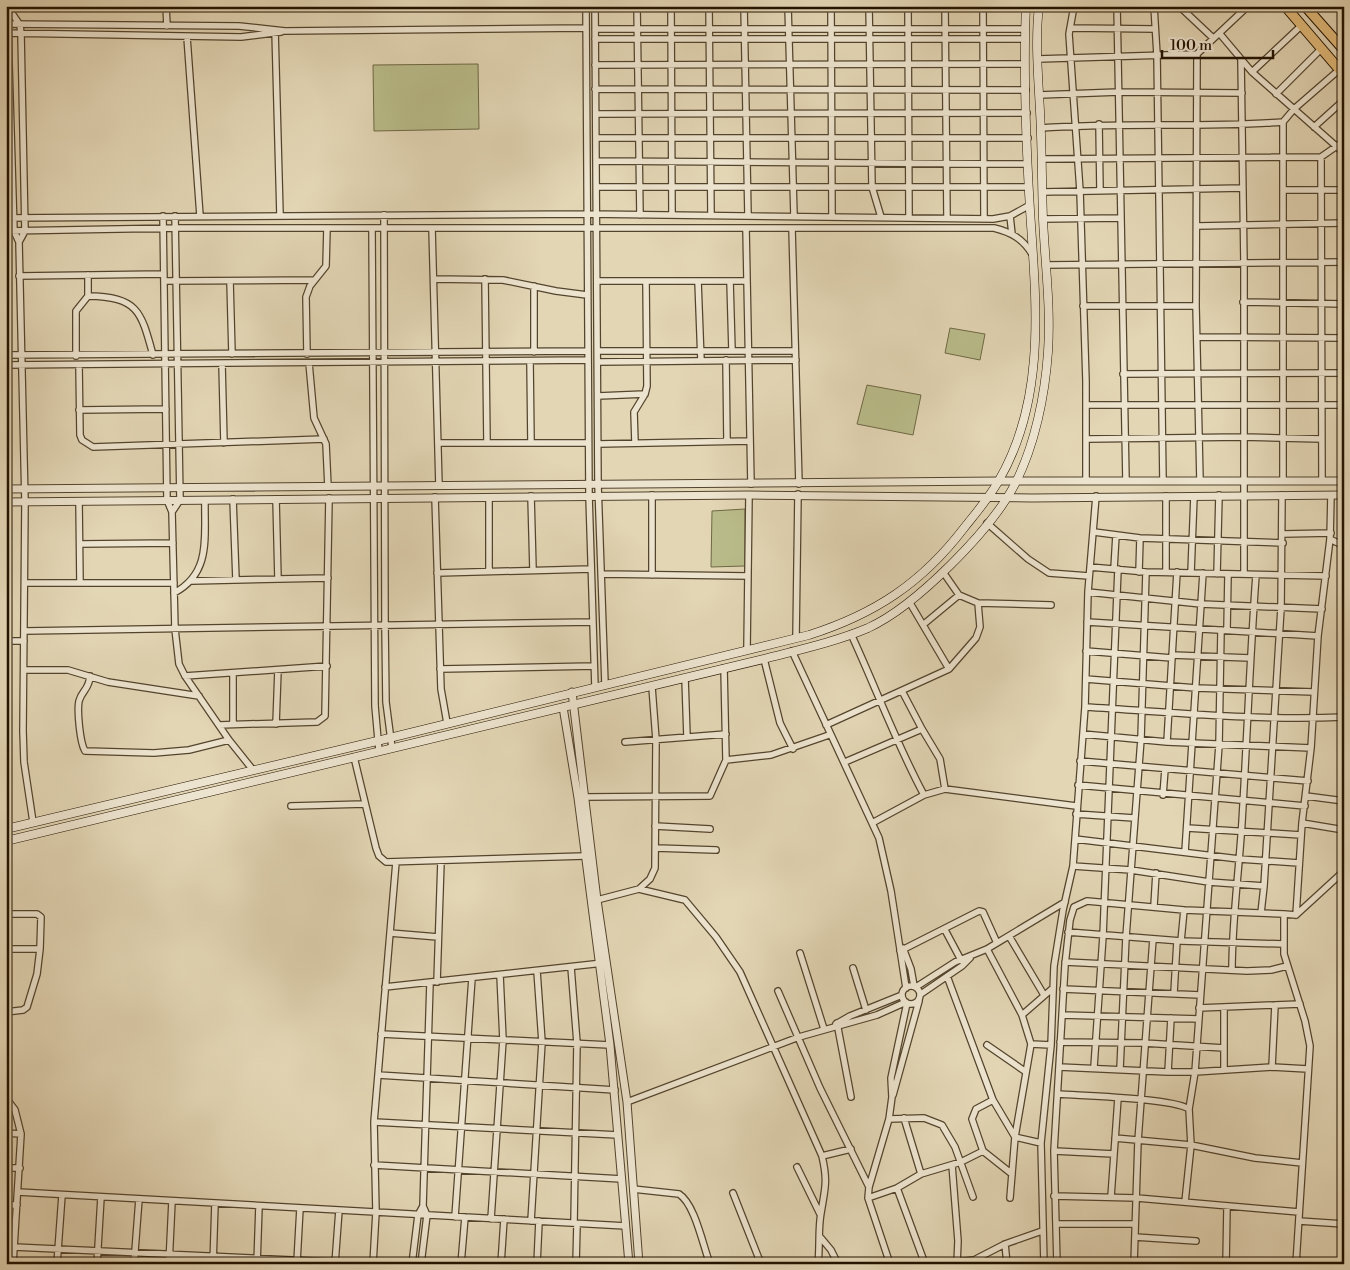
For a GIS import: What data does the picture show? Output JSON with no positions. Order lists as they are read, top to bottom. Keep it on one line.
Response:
{"scale_bar":"100 m"}
